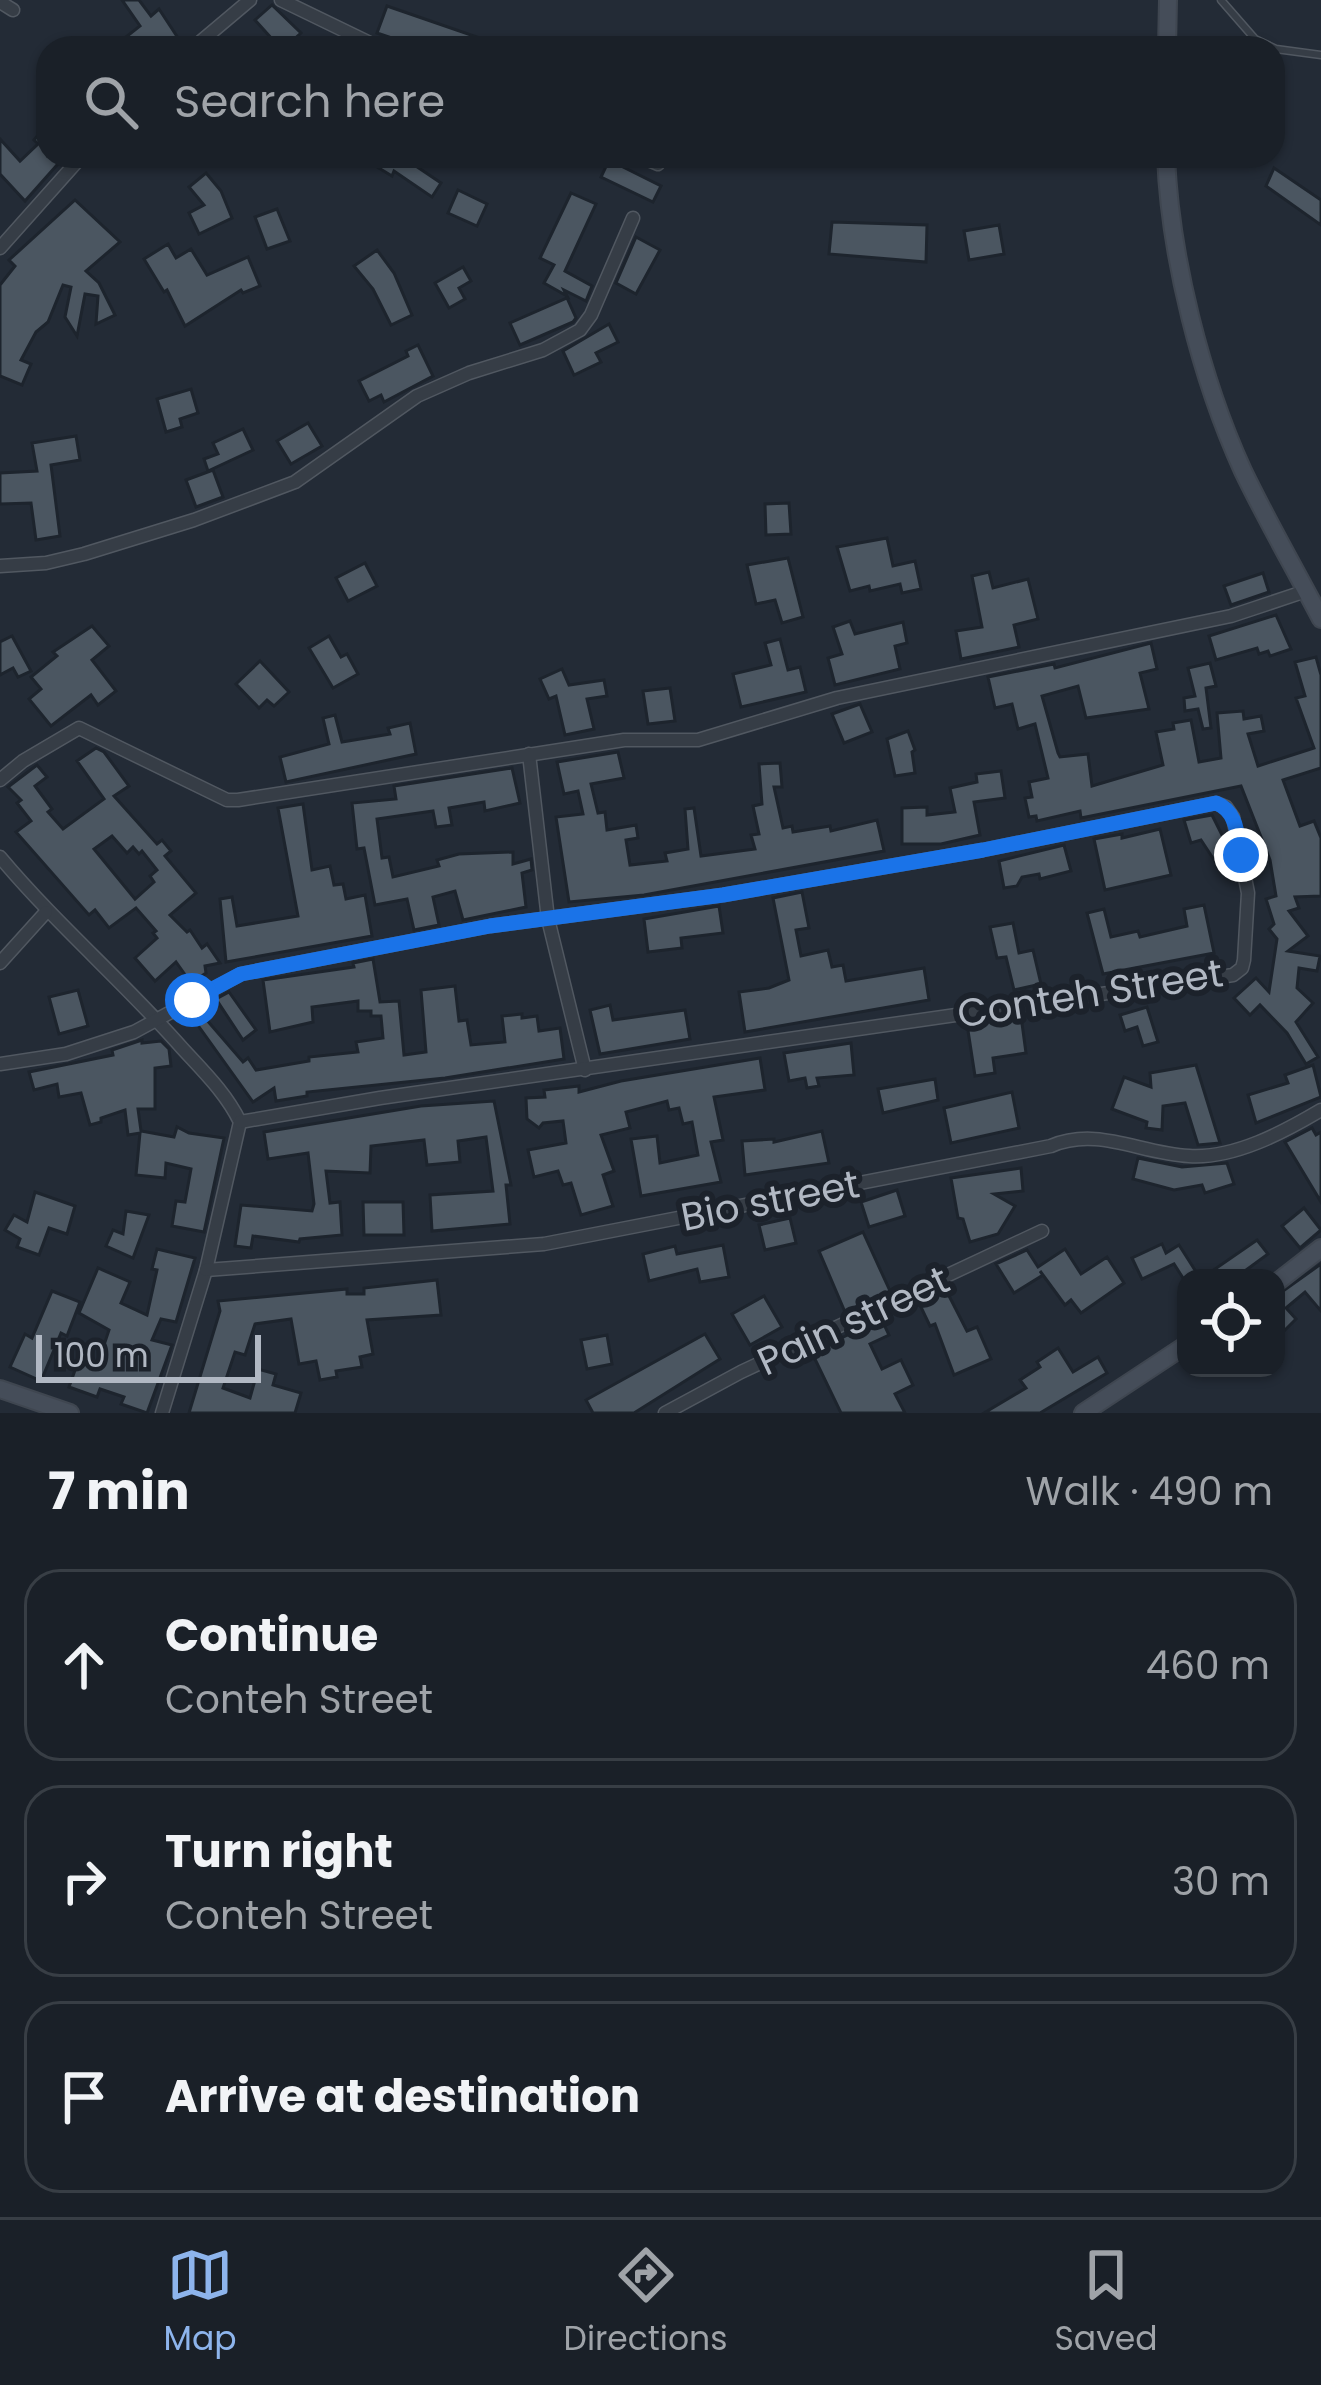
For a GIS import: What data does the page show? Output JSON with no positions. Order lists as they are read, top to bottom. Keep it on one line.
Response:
{"streets":{"street":["Conteh Street","Bio street","Pain street"]},"scale_bar":"100 m","page":{"search":"Search here","scale":"100 m","heading":["7 min","Walk · 490 m"],"list":[["Continue","Conteh Street","460 m"],["Turn right","Conteh Street","30 m"],"Arrive at destination"],"nav":["Map","Directions","Saved"]}}
